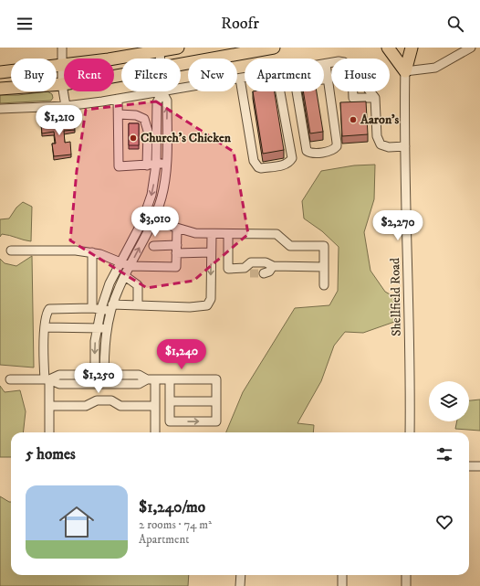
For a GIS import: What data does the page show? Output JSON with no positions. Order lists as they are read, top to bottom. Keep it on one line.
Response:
{"streets":{"street":["Shellfield Road"]},"places":["Aaron's","Church's Chicken"],"page":{"header":"Roofr","chip":["Buy","Rent","Filters","New","Apartment","House"],"price":["$1,210","$3,010","$2,270","$1,240","$1,250"],"heading":"5 homes","list":[{"name":"$1,240/mo","note":"2 rooms · 74 m² · Apartment"}]}}
